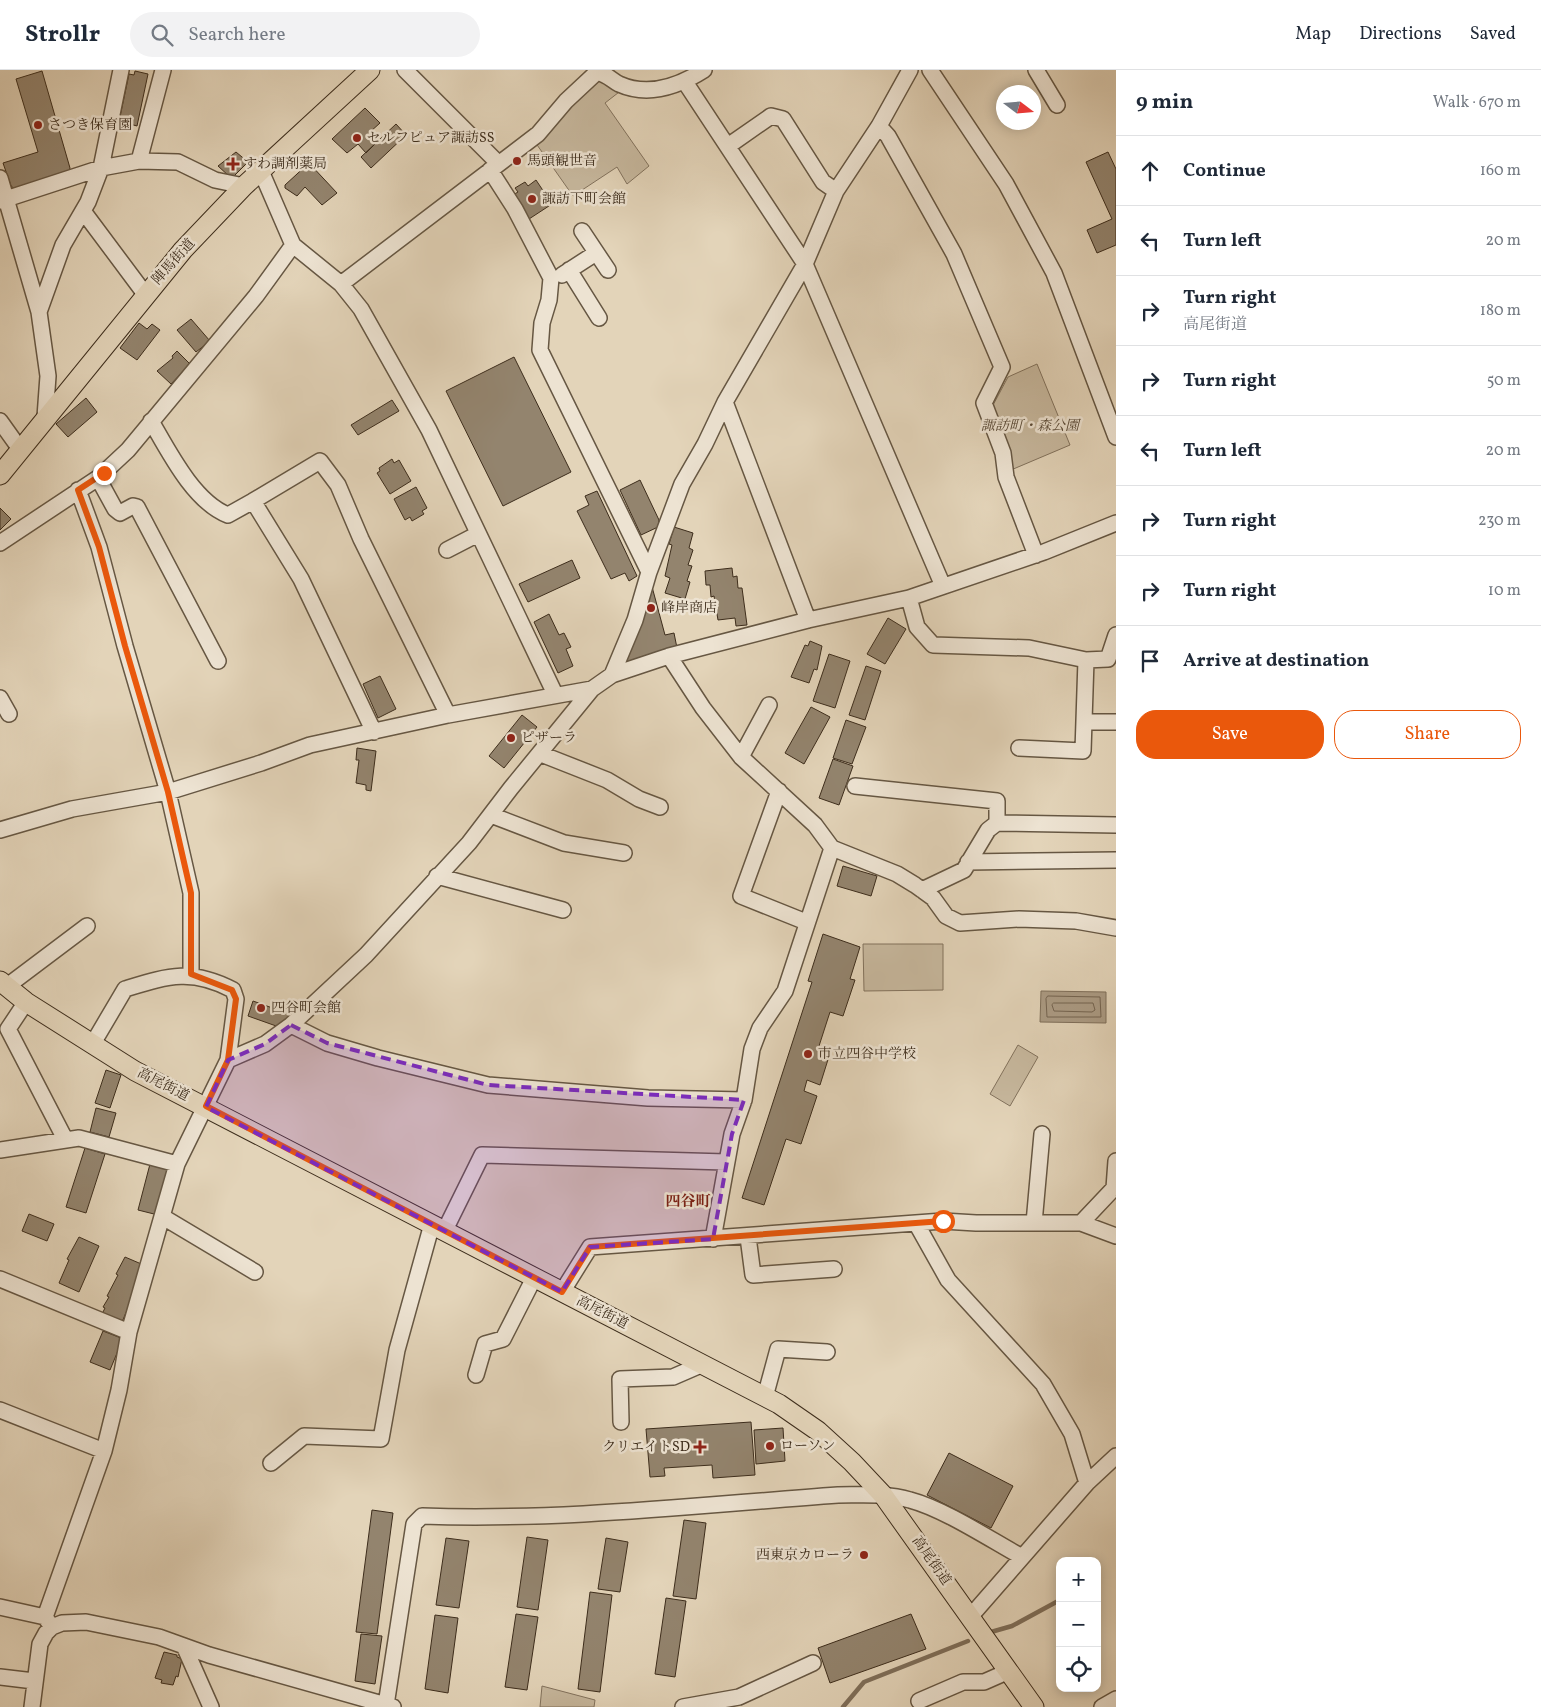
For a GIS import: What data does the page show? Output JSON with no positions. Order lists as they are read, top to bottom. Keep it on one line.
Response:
{"streets":{"main road":["陣馬街道","高尾街道"]},"districts":["四谷町"],"parks":["諏訪町・森公園"],"places":{"other":["さつき保育園","セルフピュア諏訪SS","馬頭観世音","諏訪下町会館","峰岸商店","ピザーラ","四谷町会館","市立四谷中学校","ローソン","西東京カローラ"],"health":["すわ調剤薬局","クリエイトSD"]},"north":"right","page":{"header":"Strollr","search":"Search here","nav":["Map","Directions","Saved"],"heading":["9 min","Walk · 670 m"],"list":[["Continue","160 m"],["Turn left","20 m"],["Turn right","高尾街道","180 m"],["Turn right","50 m"],["Turn left","20 m"],["Turn right","230 m"],["Turn right","10 m"],"Arrive at destination"],"buttons":["Save","Share"],"map_buttons":["+","−"]}}
